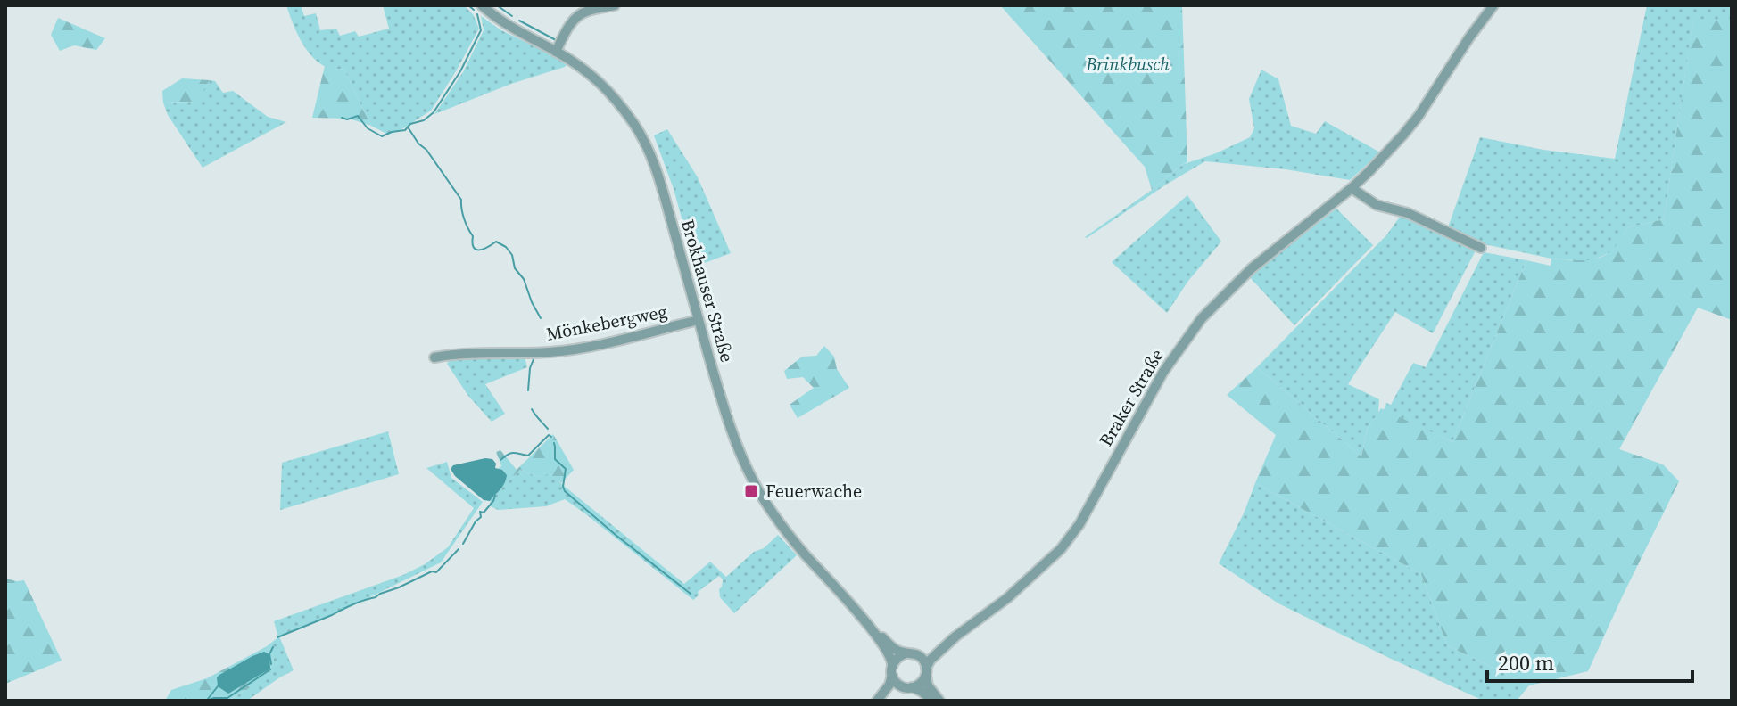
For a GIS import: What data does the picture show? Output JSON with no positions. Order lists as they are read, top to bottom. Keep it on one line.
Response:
{"streets":{"street":["Brokhauser Straße","Mönkebergweg","Braker Straße"]},"crossings":[["Brokhauser Straße","Mönkebergweg"],["Brokhauser Straße","Braker Straße"]],"parks":["Brinkbusch"],"places":{"transit":["Feuerwache"]},"scale_bar":"200 m"}
